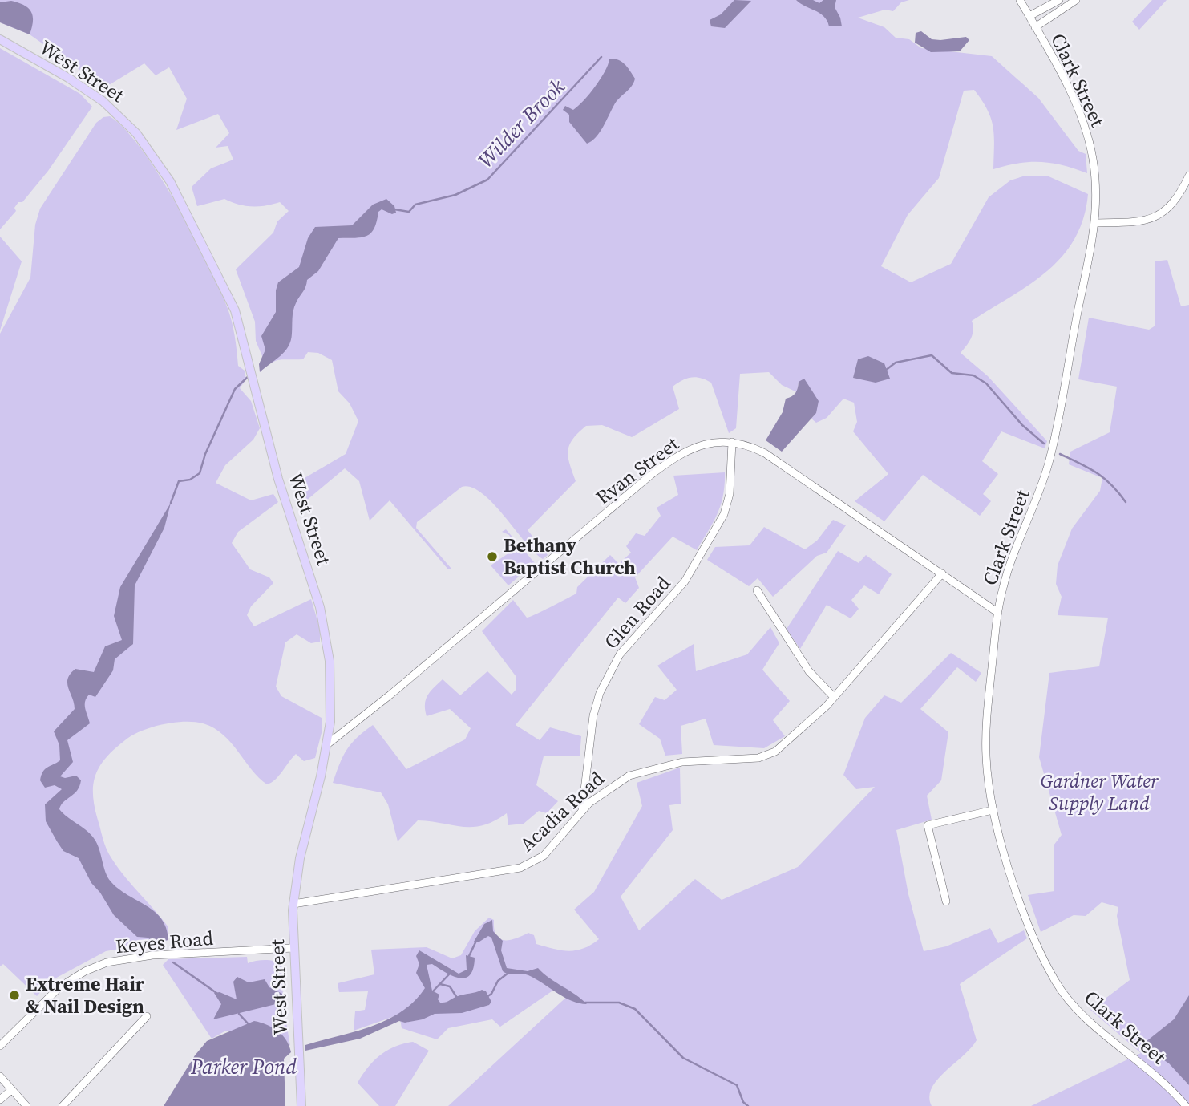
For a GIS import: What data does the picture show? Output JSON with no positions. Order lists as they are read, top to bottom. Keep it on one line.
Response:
{"streets":{"main road":["West Street"],"street":["Clark Street","Ryan Street","Glen Road","Acadia Road","Keyes Road"]},"crossings":[["West Street","Ryan Street"],["West Street","Acadia Road"],["West Street","Keyes Road"],["Clark Street","Ryan Street"],["Ryan Street","Glen Road"],["Ryan Street","Acadia Road"],["Glen Road","Acadia Road"]],"water":["Wilder Brook","Parker Pond"],"parks":["Gardner Water Supply Land"],"places":["Bethany Baptist Church","Extreme Hair & Nail Design"]}
